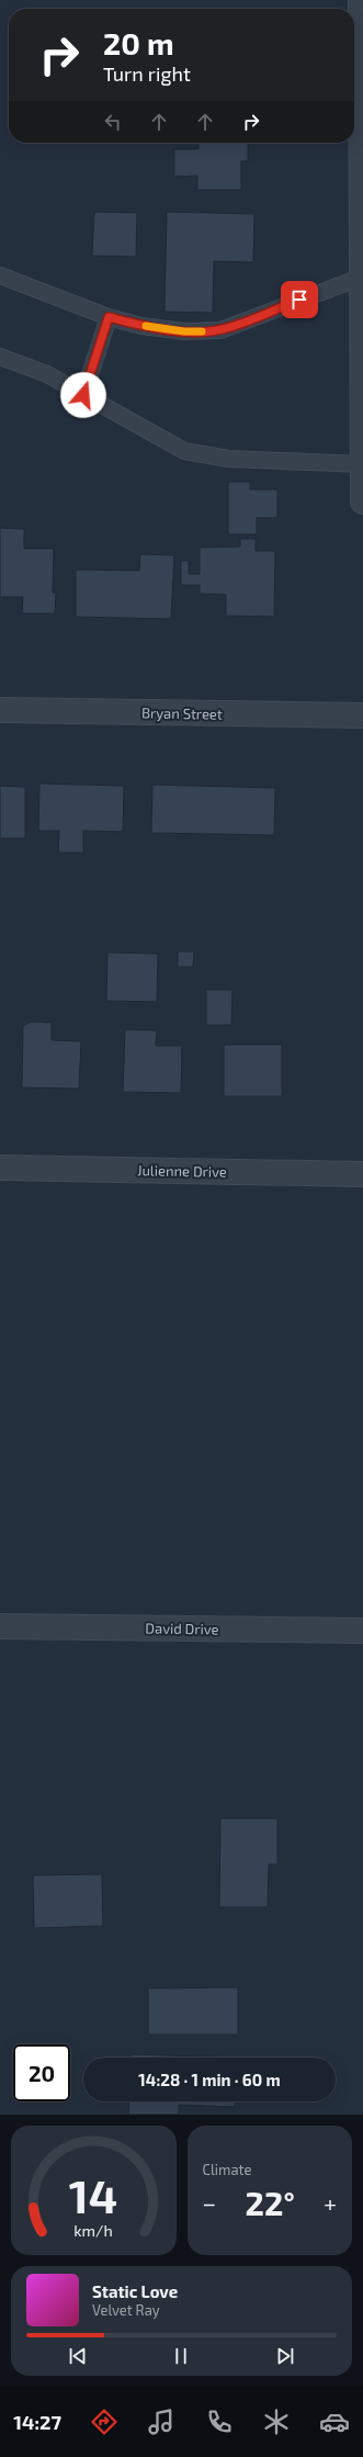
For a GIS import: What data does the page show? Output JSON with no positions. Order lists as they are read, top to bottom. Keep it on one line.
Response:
{"streets":{"street":["Bryan Street","Julienne Drive","David Drive"]},"page":{"turn":["20 m","Turn right"],"limit":"20","trip":"14:28 · 1 min · 60 m","tile":"Climate","heat":["−","22°","+"],"song":["Static Love","Velvet Ray"],"tabs":"14:27","gauge":["14","km/h"]}}
